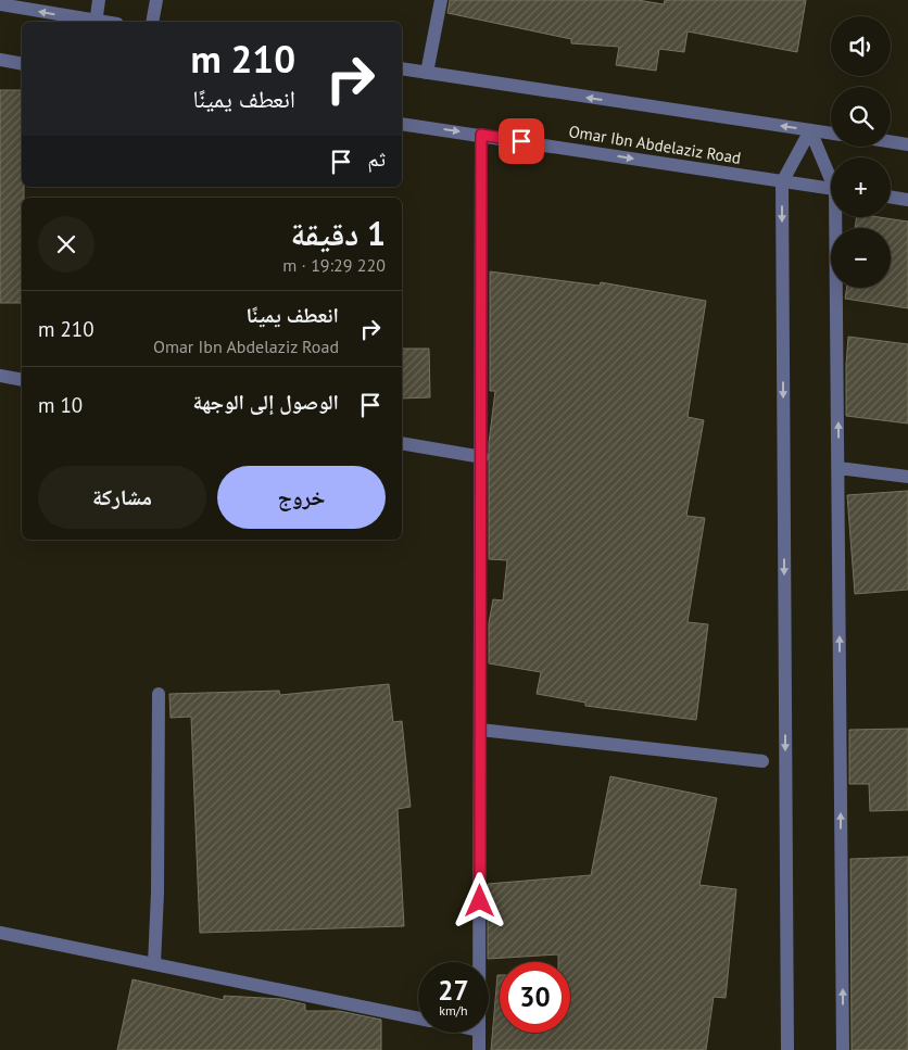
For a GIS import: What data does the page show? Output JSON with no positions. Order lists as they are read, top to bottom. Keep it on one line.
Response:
{"streets":{"street":["Omar Ibn Abdelaziz Road"]},"page":{"map_buttons":["+","−"],"turn":["210 m","انعطف يمينًا"],"then":"ثم","heading":["1 دقيقة","220 m · 19:29"],"list":[{"name":"انعطف يمينًا","note":"Omar Ibn Abdelaziz Road","value":"210 m"},{"name":"الوصول إلى الوجهة","value":"10 m"}],"buttons":["خروج","مشاركة"],"speed":"27 km/h","limit":"30"}}
